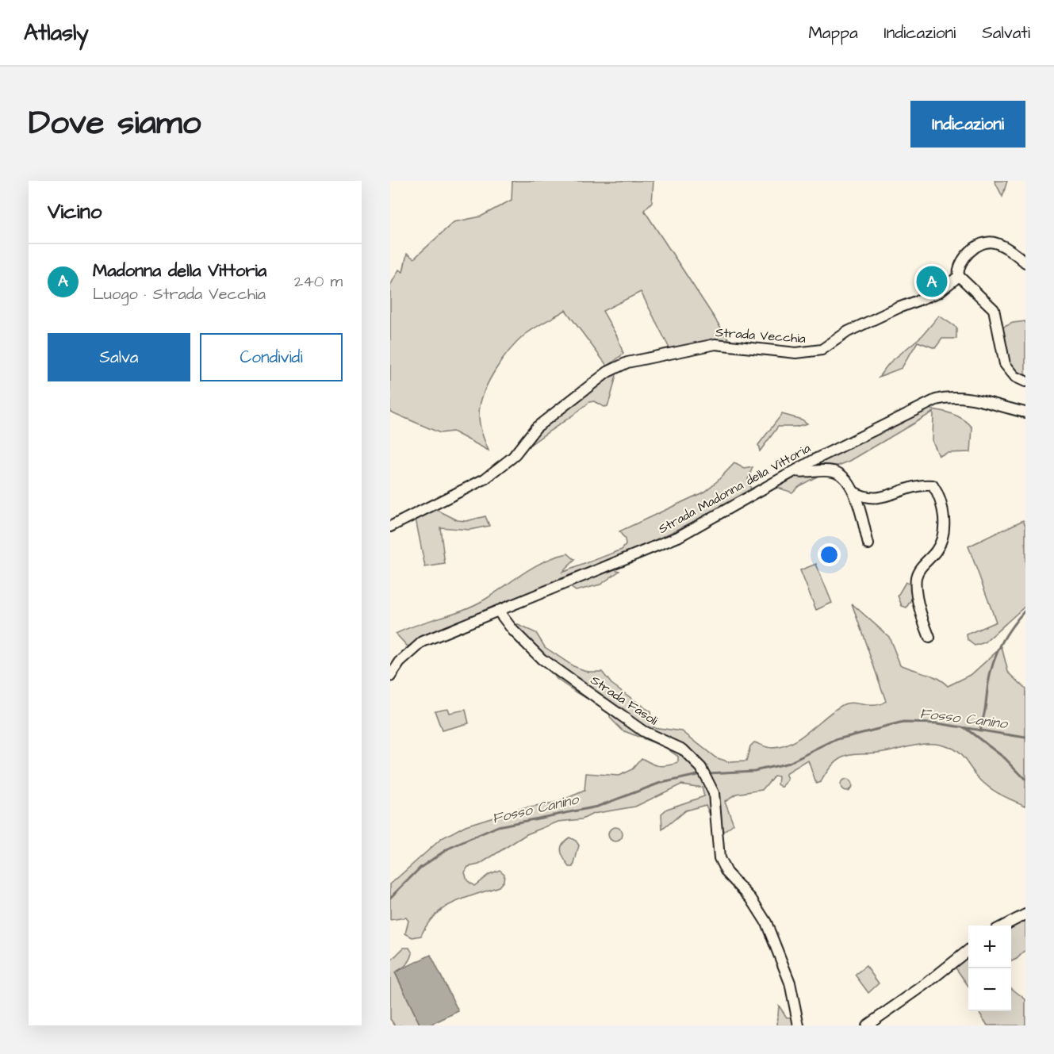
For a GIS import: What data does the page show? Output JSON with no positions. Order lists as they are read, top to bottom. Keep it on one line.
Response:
{"streets":{"street":["Strada Vecchia","Strada Madonna della Vittoria","Strada Fasoli"]},"crossings":[["Strada Madonna della Vittoria","Strada Fasoli"]],"water":["Fosso Canino"],"page":{"header":"Atlasly","nav":["Mappa","Indicazioni","Salvati"],"title":"Dove siamo","buttons":["Indicazioni",["Salva","Condividi"]],"heading":"Vicino","list":[{"mark":"A","name":"Madonna della Vittoria","note":"Luogo · Strada Vecchia","value":"240 m"}],"pins":"A","map_buttons":["+","−"]}}
